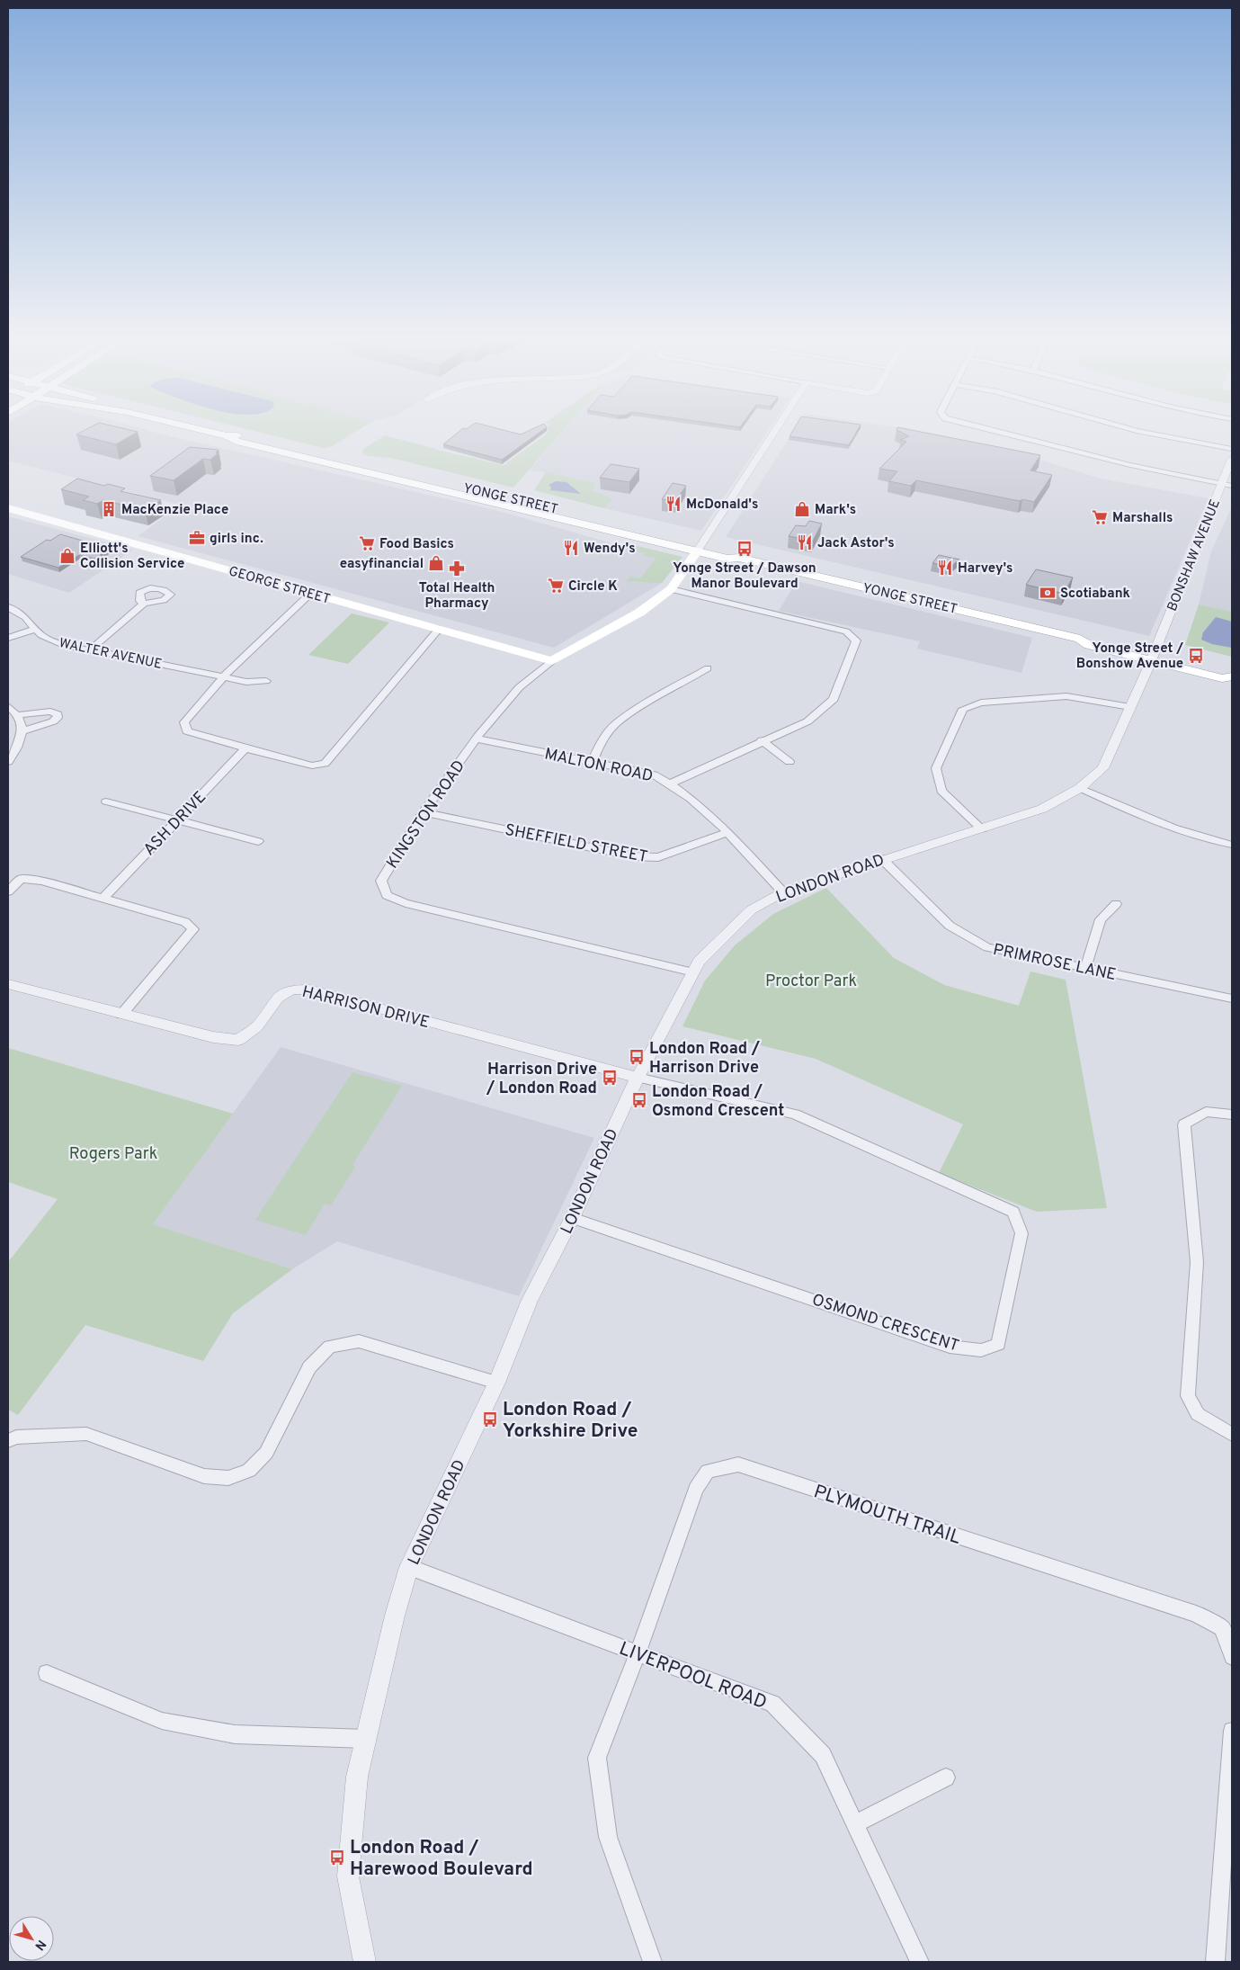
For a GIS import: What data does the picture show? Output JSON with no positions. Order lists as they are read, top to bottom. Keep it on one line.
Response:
{"streets":{"main road":["YONGE STREET","GEORGE STREET","KINGSTON ROAD"],"street":["BONSHAW AVENUE","WALTER AVENUE","MALTON ROAD","ASH DRIVE","SHEFFIELD STREET","LONDON ROAD","PRIMROSE LANE","HARRISON DRIVE","OSMOND CRESCENT","PLYMOUTH TRAIL","LIVERPOOL ROAD"]},"crossings":[["YONGE STREET","BONSHAW AVENUE"],["YONGE STREET","KINGSTON ROAD"],["YONGE STREET","LONDON ROAD"],["BONSHAW AVENUE","LONDON ROAD"],["GEORGE STREET","KINGSTON ROAD"],["MALTON ROAD","KINGSTON ROAD"],["MALTON ROAD","SHEFFIELD STREET"],["MALTON ROAD","LONDON ROAD"],["KINGSTON ROAD","SHEFFIELD STREET"],["KINGSTON ROAD","LONDON ROAD"],["LONDON ROAD","PRIMROSE LANE"],["LONDON ROAD","HARRISON DRIVE"],["LONDON ROAD","OSMOND CRESCENT"],["LONDON ROAD","LIVERPOOL ROAD"],["HARRISON DRIVE","OSMOND CRESCENT"],["PLYMOUTH TRAIL","LIVERPOOL ROAD"]],"parks":["Proctor Park","Rogers Park"],"places":{"restaurant":["McDonald's","Jack Astor's","Wendy's","Harvey's"],"building":["MacKenzie Place"],"shop":["Mark's","Elliott's Collision Service","easyfinancial"],"supermarket":["Marshalls","Food Basics","Circle K"],"office":["girls inc."],"bus stop":["Yonge Street / Dawson Manor Boulevard","Yonge Street / Bonshow Avenue","London Road / Harrison Drive","Harrison Drive / London Road","London Road / Osmond Crescent","London Road / Yorkshire Drive","London Road / Harewood Boulevard"],"pharmacy":["Total Health Pharmacy"],"bank":["Scotiabank"]},"north":"bottom right"}
